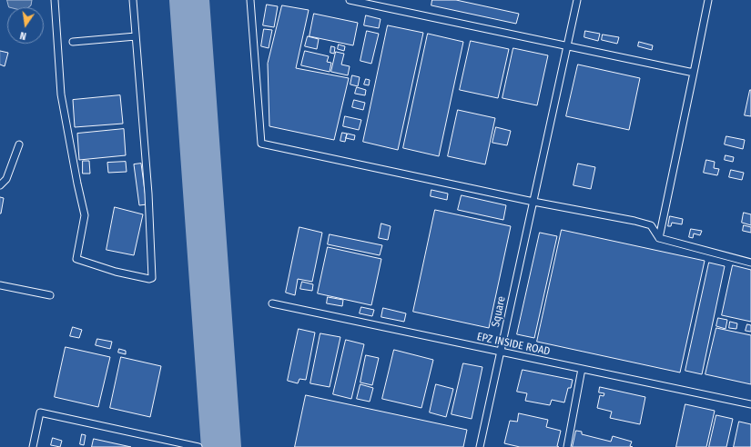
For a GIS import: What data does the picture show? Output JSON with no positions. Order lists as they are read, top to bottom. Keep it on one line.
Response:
{"streets":{"street":["Square","EPZ INSIDE ROAD"]},"crossings":[["Square","EPZ INSIDE ROAD"]],"north":"bottom"}
